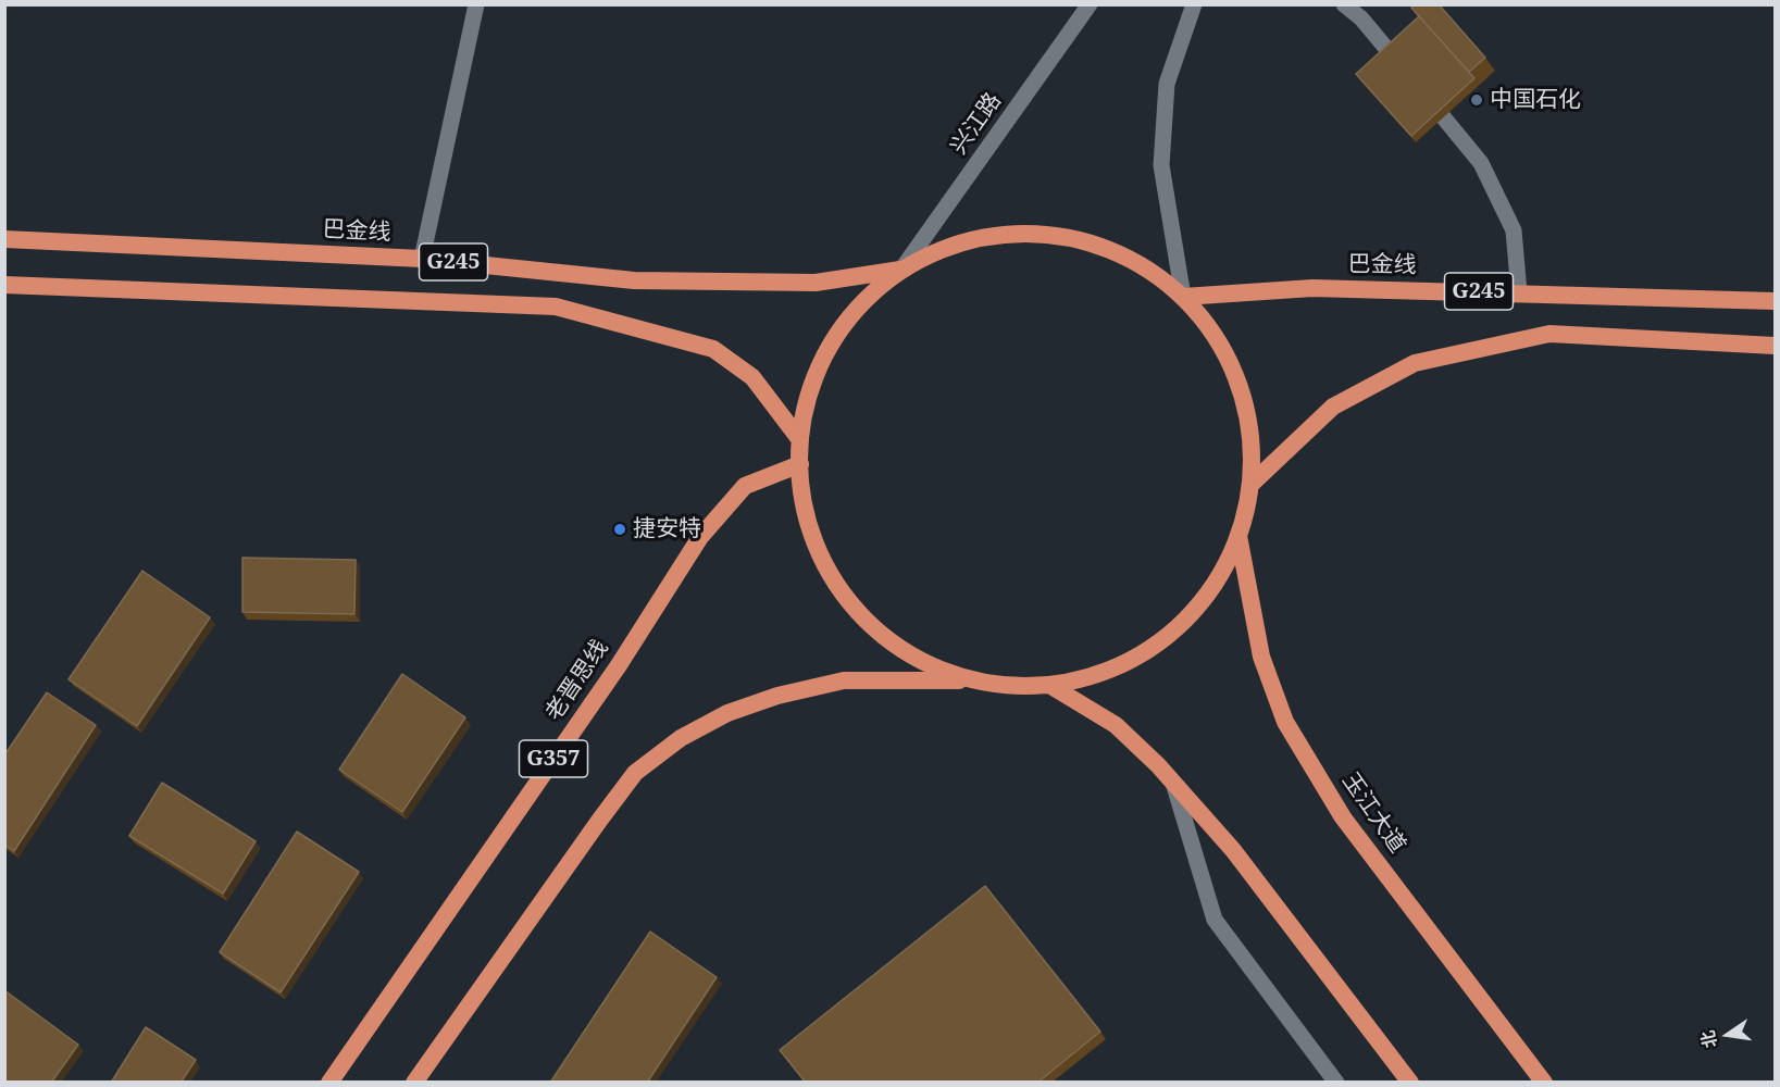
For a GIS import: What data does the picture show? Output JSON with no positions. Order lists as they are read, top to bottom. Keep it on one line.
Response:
{"streets":{"highway":["巴金线","G245","老晋思线","G357","玉江大道"],"main road":["兴江路"]},"crossings":[["兴江路","巴金线"]],"places":["中国石化","捷安特"],"north":"left"}
